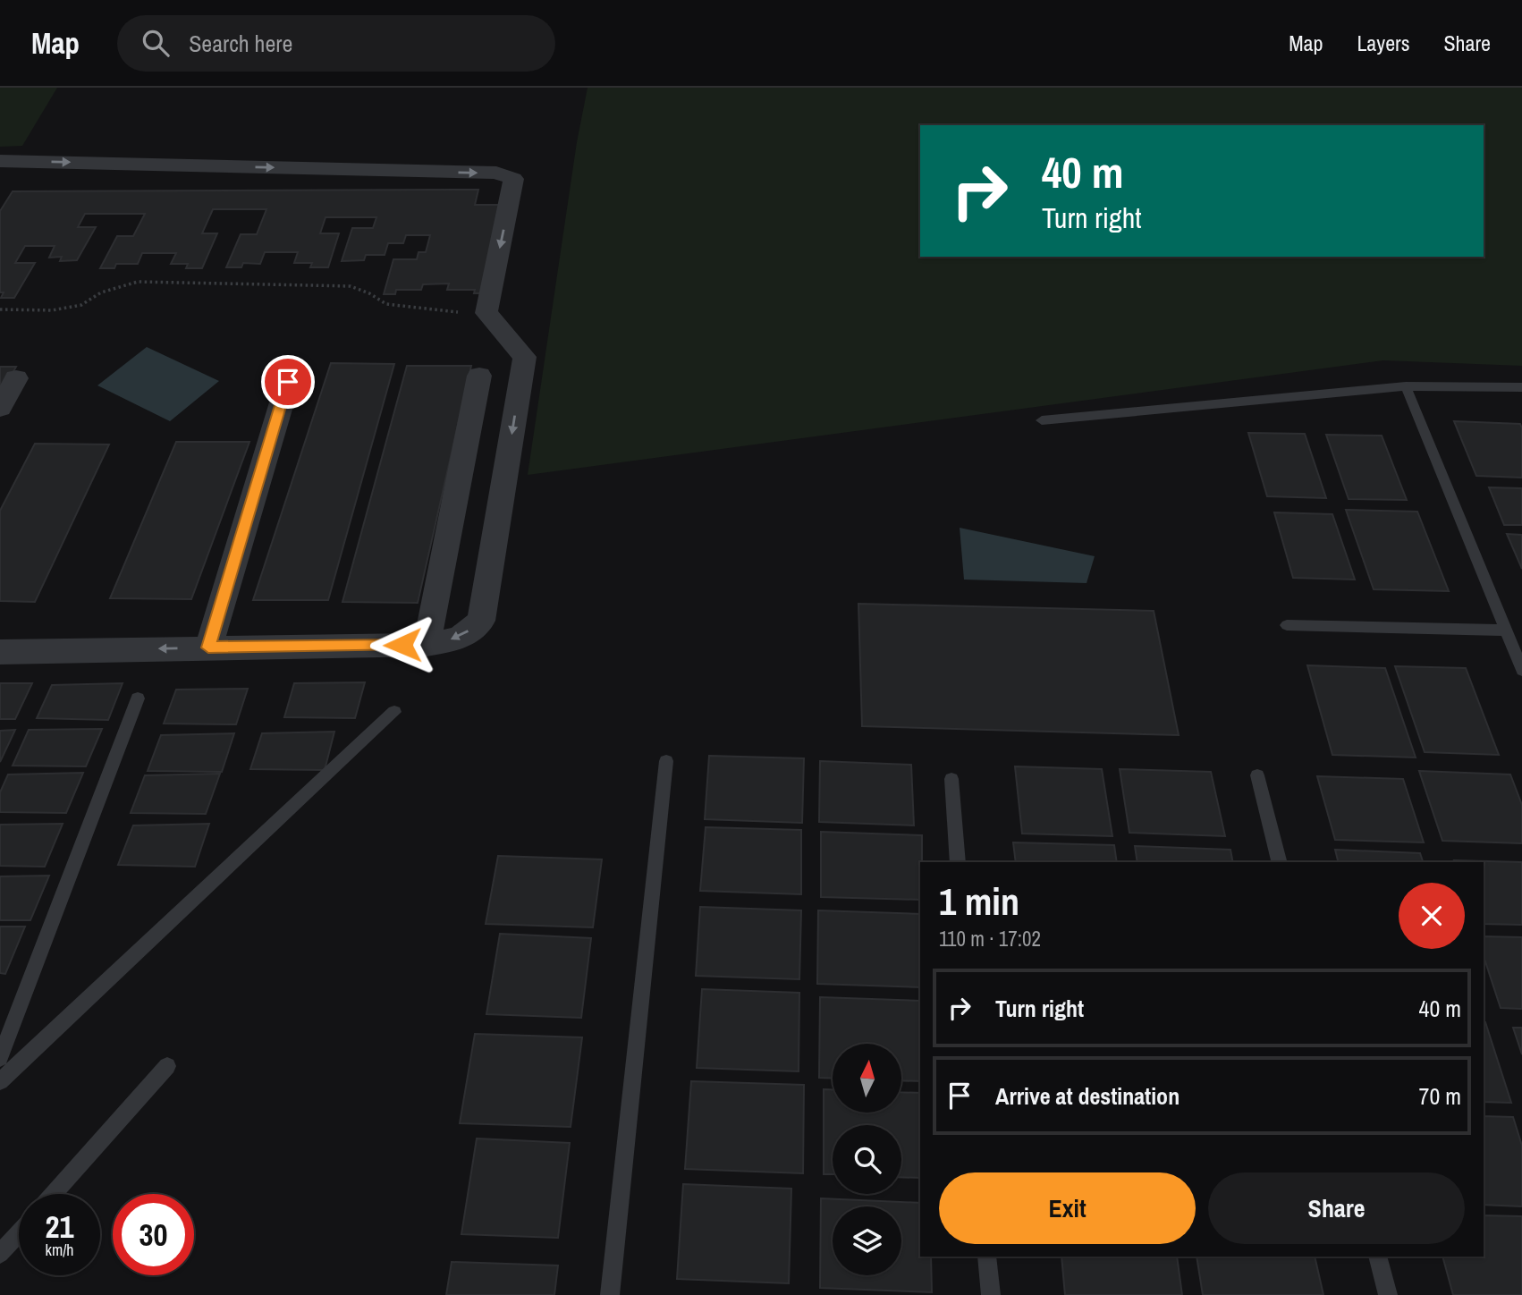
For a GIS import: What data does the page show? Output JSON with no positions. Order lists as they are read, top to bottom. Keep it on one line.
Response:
{"north":"top","page":{"header":"Map","search":"Search here","nav":["Map","Layers","Share"],"turn":["40 m","Turn right"],"heading":["1 min","110 m · 17:02"],"list":[{"name":"Turn right","value":"40 m"},{"name":"Arrive at destination","value":"70 m"}],"buttons":["Exit","Share"],"speed":"21 km/h","limit":"30"}}
